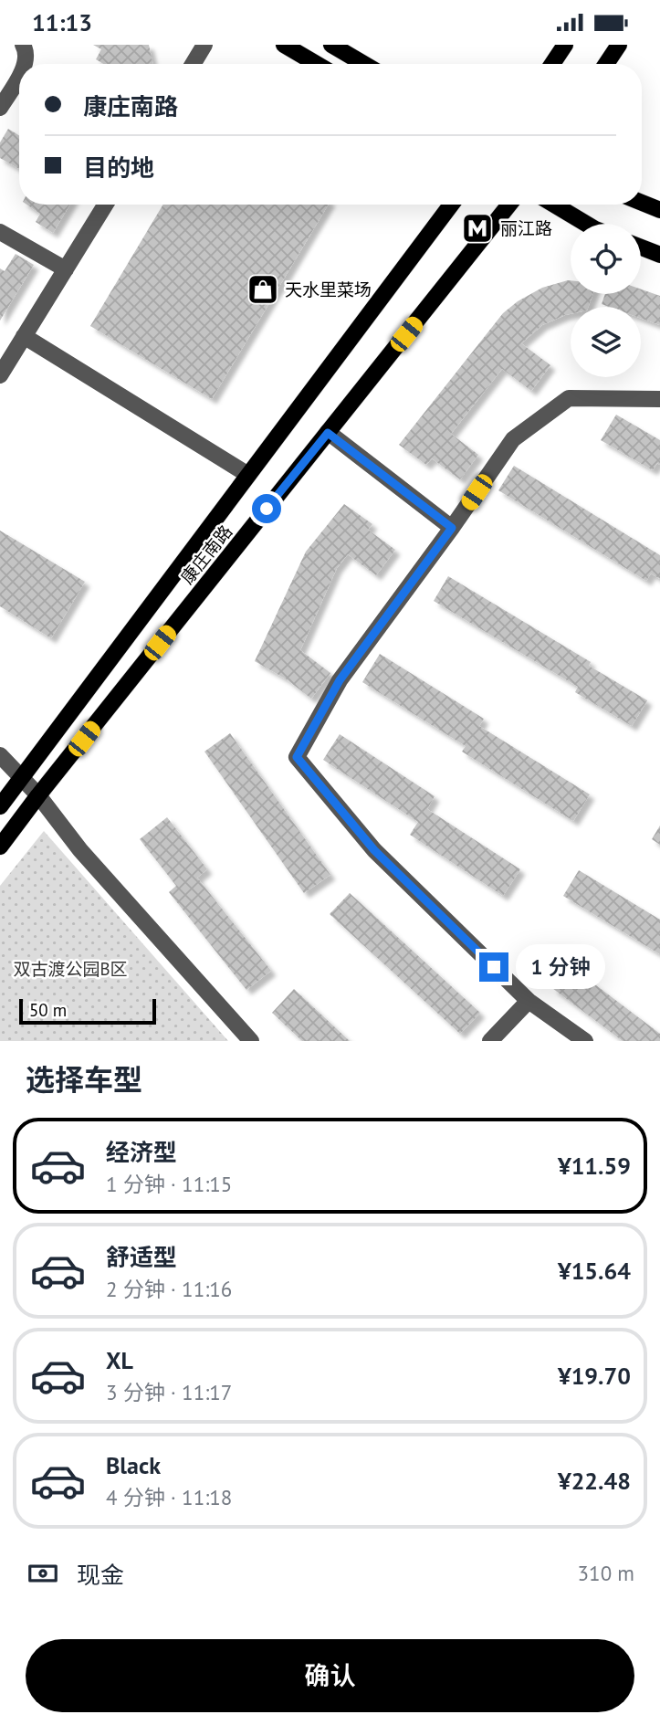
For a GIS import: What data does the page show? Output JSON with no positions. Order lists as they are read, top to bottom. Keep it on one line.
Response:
{"streets":{"main road":["康庄南路"]},"parks":["双古渡公园B区"],"places":{"metro station":["丽江路"],"shop":["天水里菜场"]},"scale_bar":"50 m","page":{"status":"11:13","banner":["康庄南路","目的地"],"bubble":"1 分钟","scale":"50 m","heading":"选择车型","list":[{"name":"经济型","note":"1 分钟 · 11:15","value":"¥11.59"},{"name":"舒适型","note":"2 分钟 · 11:16","value":"¥15.64"},{"name":"XL","note":"3 分钟 · 11:17","value":"¥19.70"},{"name":"Black","note":"4 分钟 · 11:18","value":"¥22.48"}],"pay":["现金","310 m"],"buttons":"确认"}}
